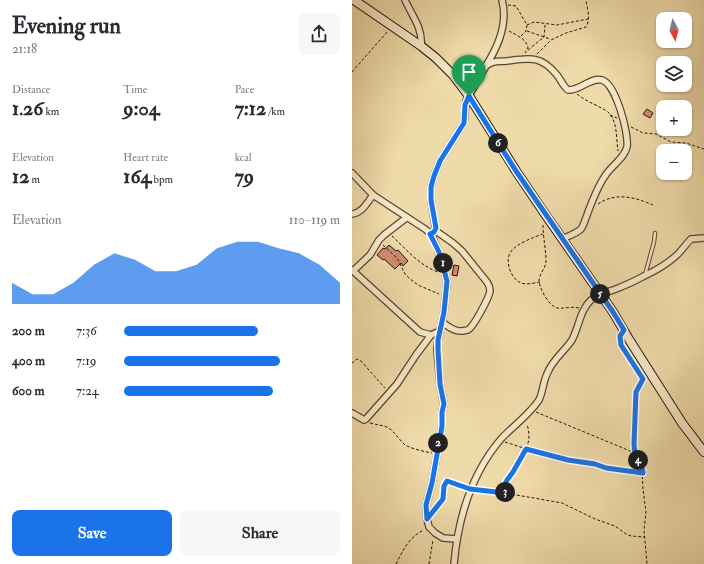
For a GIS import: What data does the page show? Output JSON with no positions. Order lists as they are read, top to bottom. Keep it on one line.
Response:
{"north":"bottom","page":{"heading":["Evening run","21:18"],"map_buttons":["+","−"],"stats":[["Distance","1.26 km"],["Time","9:04"],["Pace","7:12 /km"],["Elevation","12 m"],["Heart rate","164 bpm"],["kcal","79"]],"pins":["6","1","5","2","4","3"],"chart":["Elevation","110–119 m"],"list":[{"name":"200 m","note":"7:36"},{"name":"400 m","note":"7:19"},{"name":"600 m","note":"7:24"}],"buttons":["Save","Share"]}}
